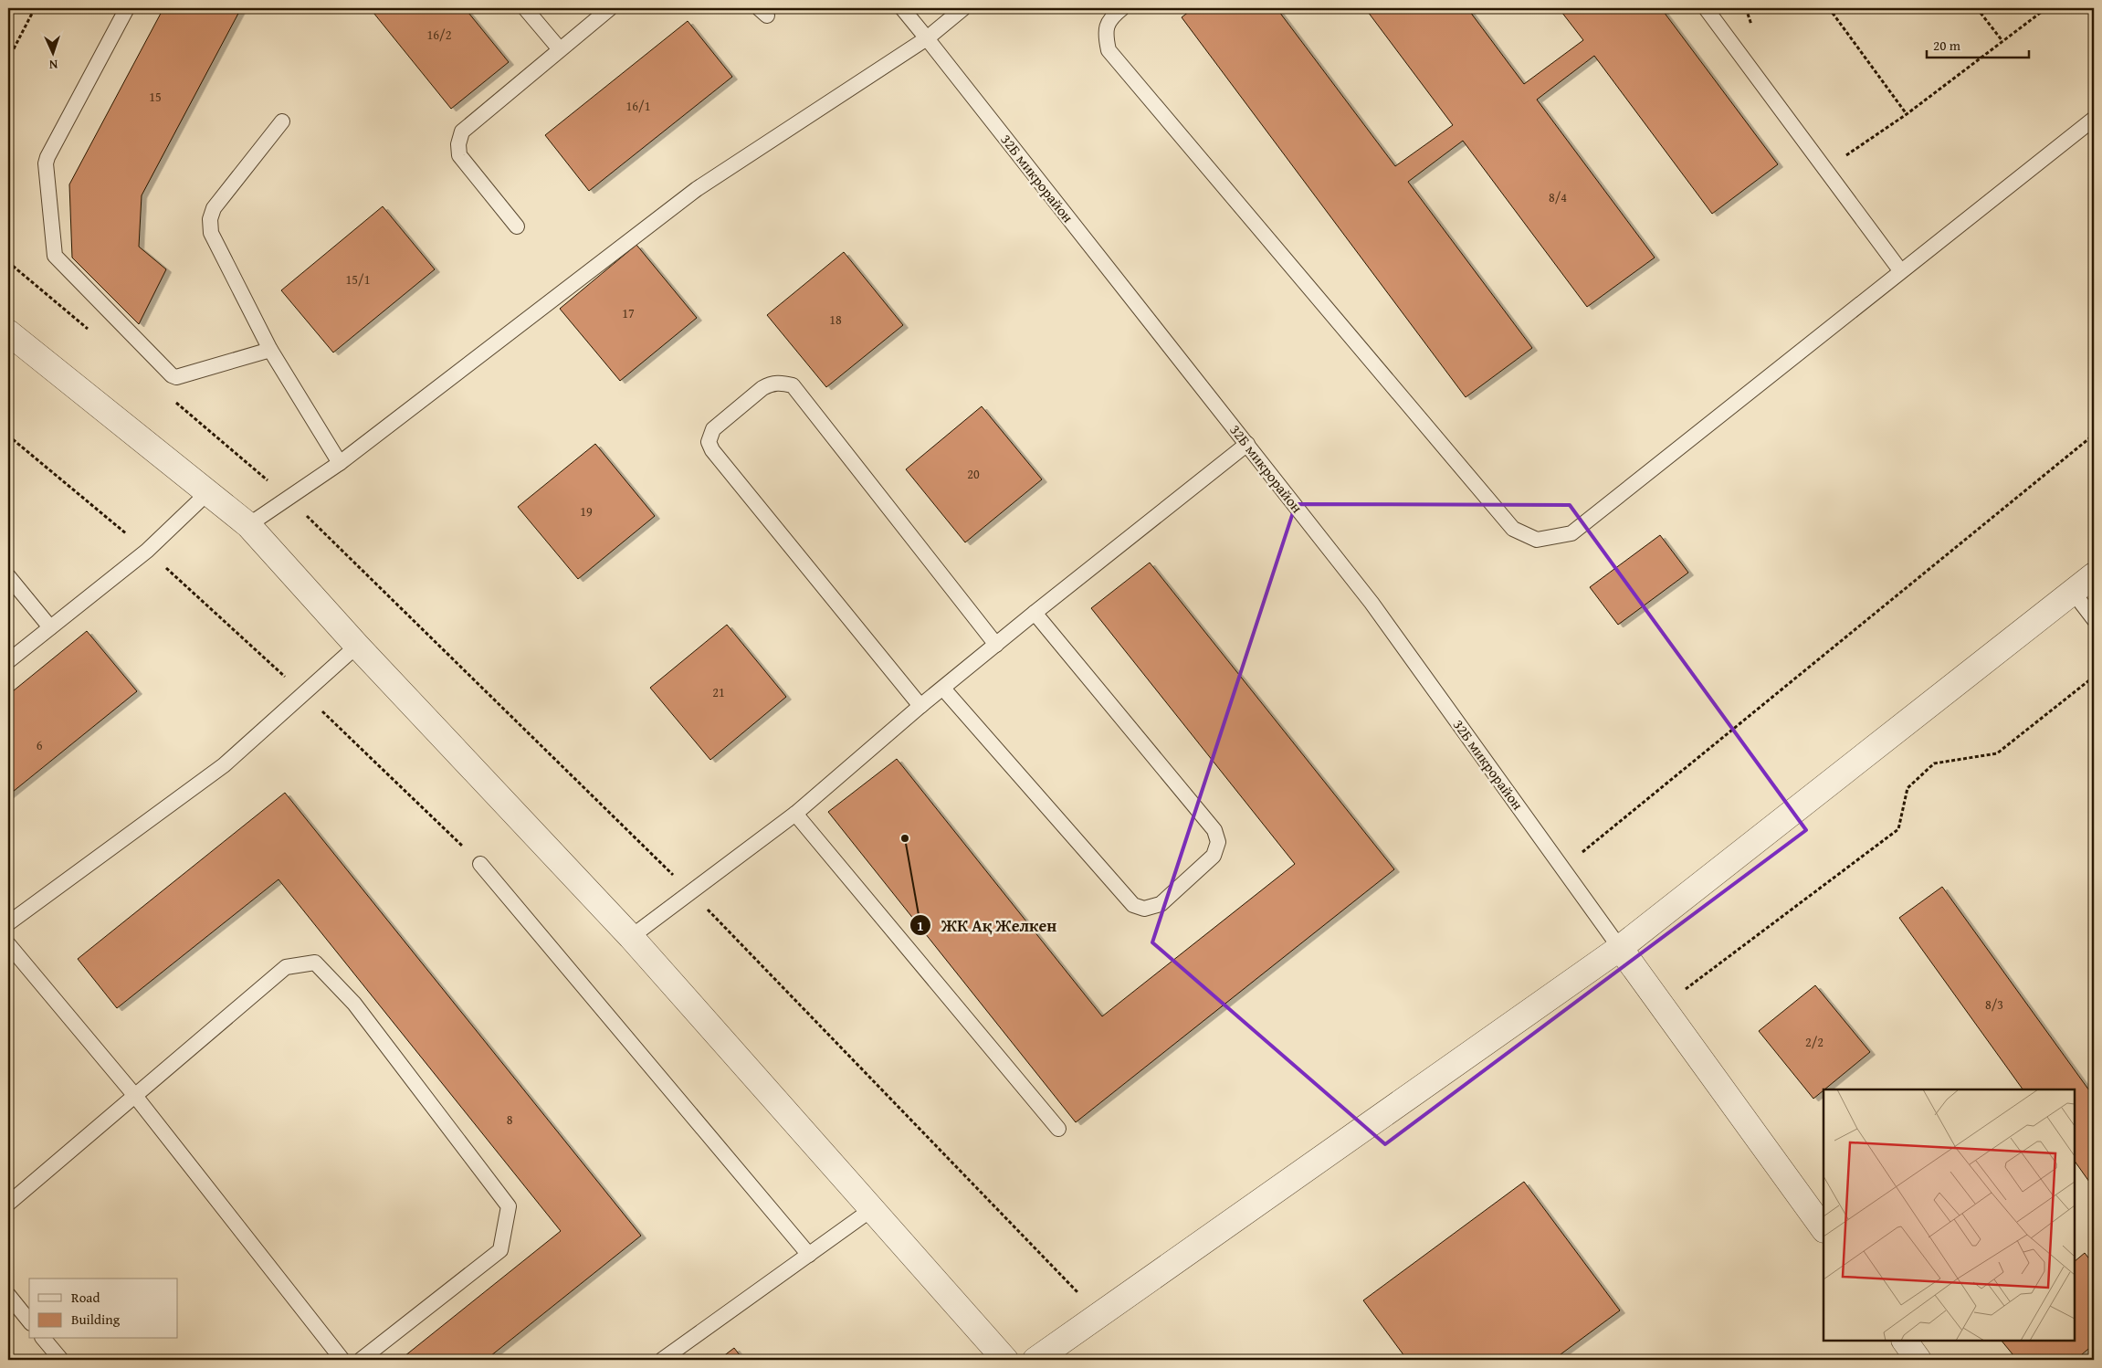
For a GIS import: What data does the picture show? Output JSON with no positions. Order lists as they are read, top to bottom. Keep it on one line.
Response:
{"streets":{"lane":["32Б микрорайон"]},"places":["ЖК Ақ Желкен"],"house_numbers":["16/2","15","16/1","8/4","15/1","17","18","20","19","21","6","8/3","2/2","8"],"legend":["Road","Building"],"scale_bar":"20 m","north":"bottom"}
